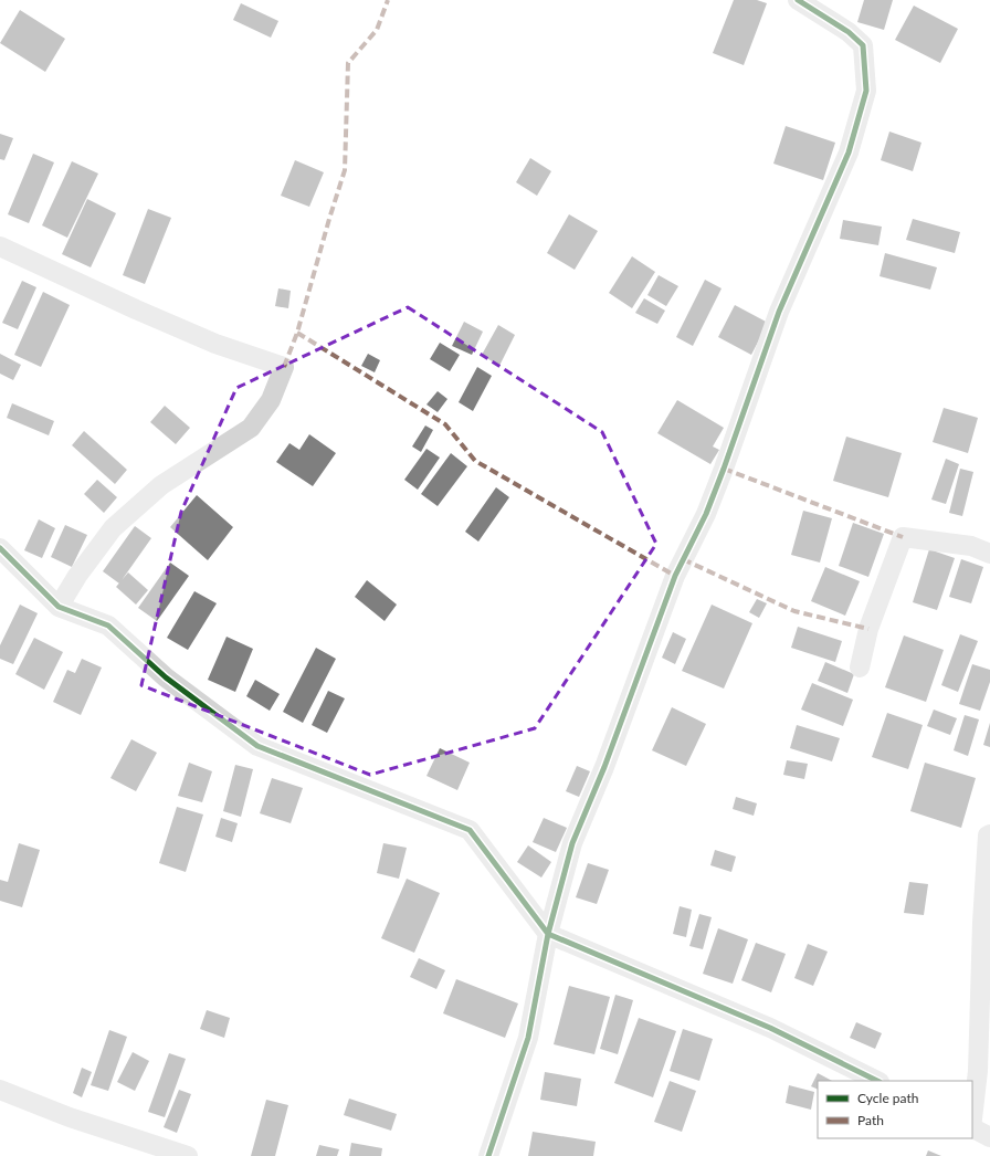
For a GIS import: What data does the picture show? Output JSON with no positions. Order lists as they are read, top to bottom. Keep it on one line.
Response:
{"legend":["Cycle path","Path"]}
